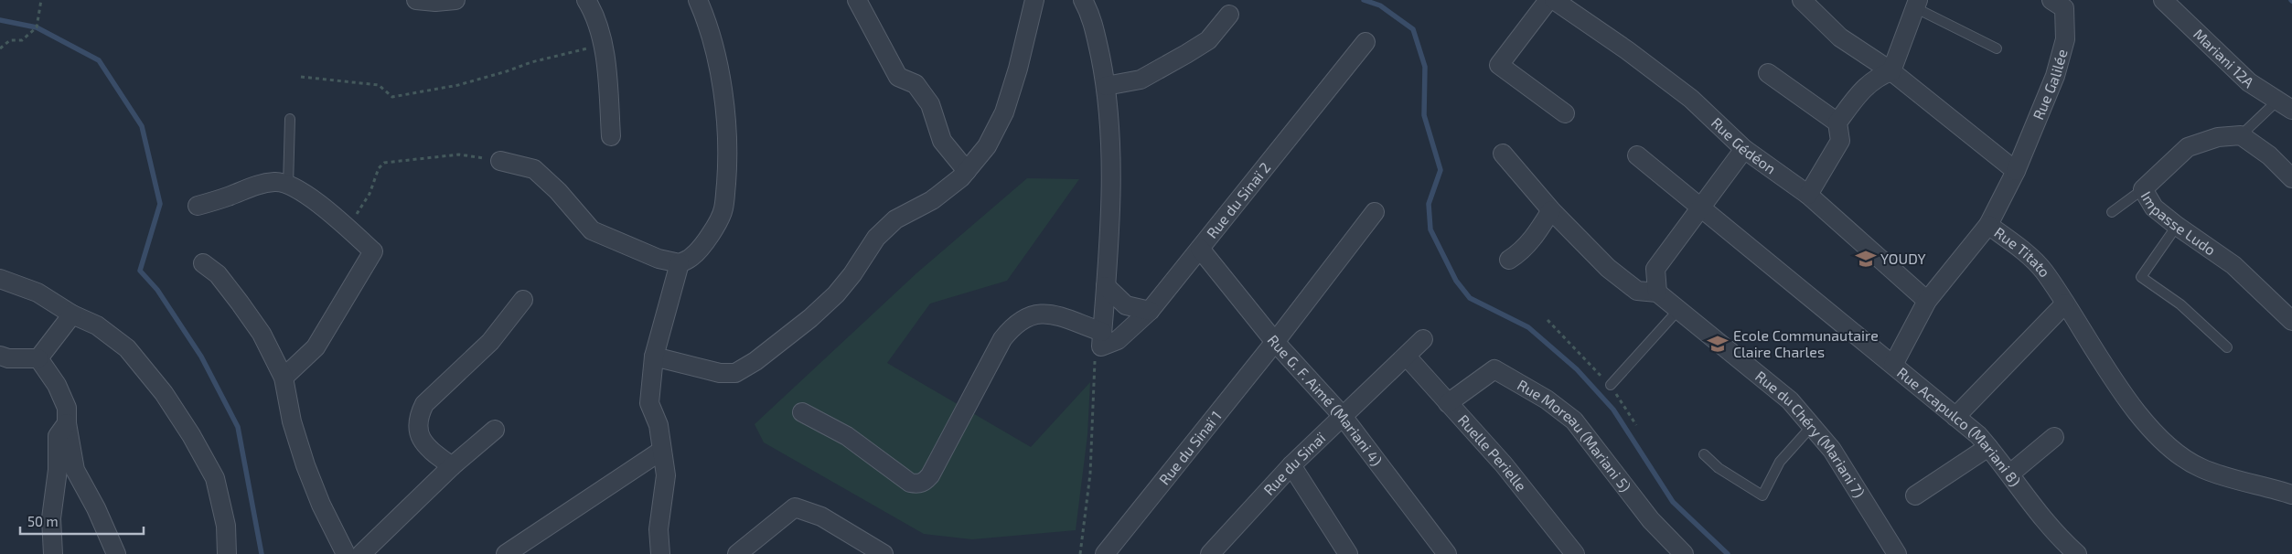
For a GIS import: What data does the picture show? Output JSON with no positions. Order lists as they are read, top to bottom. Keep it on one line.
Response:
{"streets":{"street":["Mariani 12A","Rue Galilée","Rue Gédéon","Rue du Sinaï 2","Impasse Ludo","Rue Titato","Rue G. F. Aimé (Mariani 4)","Rue Acapulco (Mariani 8)","Rue du Chéry (Mariani 7)","Rue Moreau (Mariani 5)","Rue du Sinaï 1","Ruelle Perielle","Rue du Sinaï"]},"crossings":[["Rue Galilée","Rue Titato"],["Rue du Sinaï 2","Rue G. F. Aimé (Mariani 4)"],["Rue G. F. Aimé (Mariani 4)","Rue du Sinaï 1"],["Rue G. F. Aimé (Mariani 4)","Rue du Sinaï"],["Rue Moreau (Mariani 5)","Ruelle Perielle"],["Ruelle Perielle","Rue du Sinaï"]],"places":{"school or university":["YOUDY","Ecole Communautaire Claire Charles"]},"scale_bar":"50 m"}
